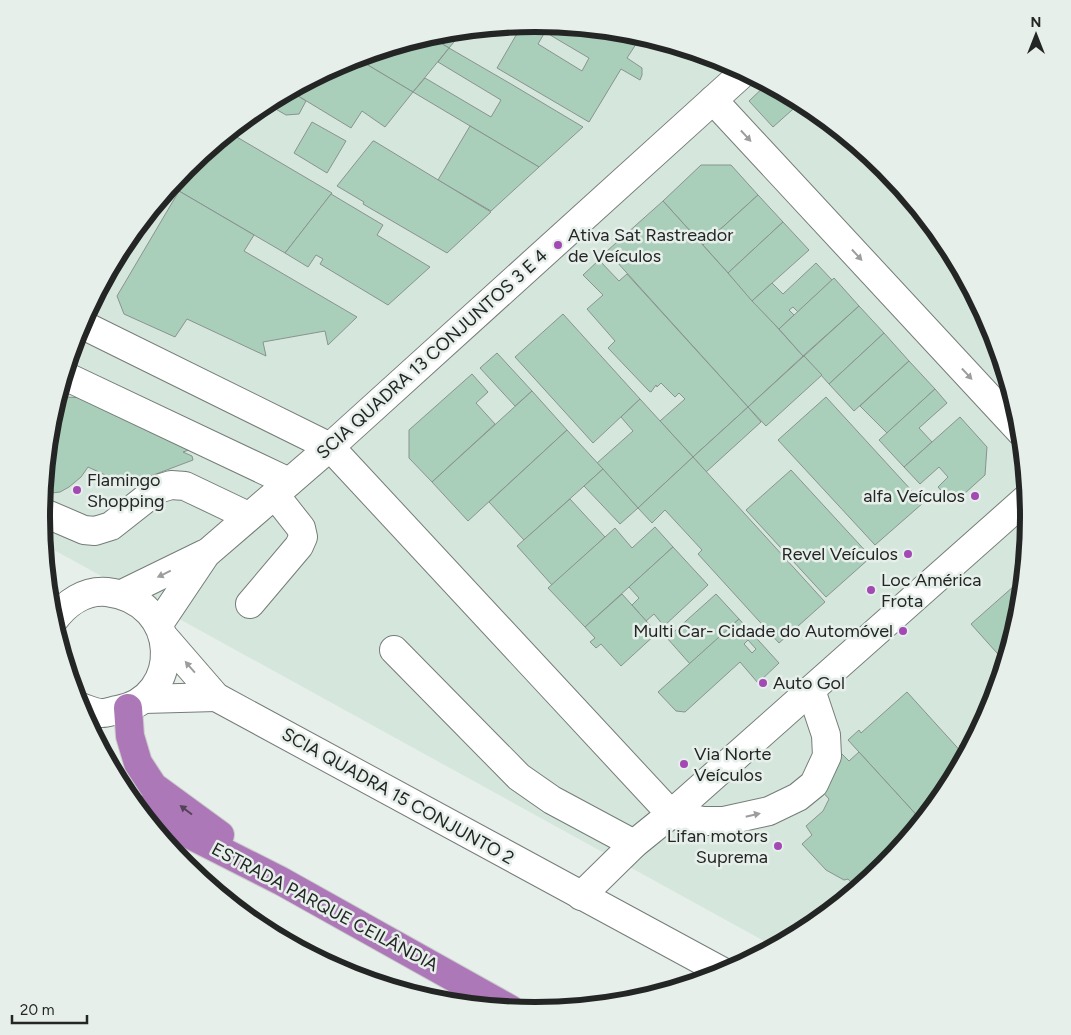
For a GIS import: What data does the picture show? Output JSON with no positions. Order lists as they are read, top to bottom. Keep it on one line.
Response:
{"streets":{"highway":["ESTRADA PARQUE CEILÂNDIA"],"street":["SCIA QUADRA 13 CONJUNTOS 3 E 4","SCIA QUADRA 15 CONJUNTO 2"]},"crossings":[["SCIA QUADRA 13 CONJUNTOS 3 E 4","SCIA QUADRA 15 CONJUNTO 2"]],"places":["Ativa Sat Rastreador de Veículos","Flamingo Shopping","alfa Veículos","Revel Veículos","Loc América Frota","Multi Car- Cidade do Automóvel","Auto Gol","Via Norte Veículos","Lifan motors Suprema"],"scale_bar":"20 m","north":"top"}
